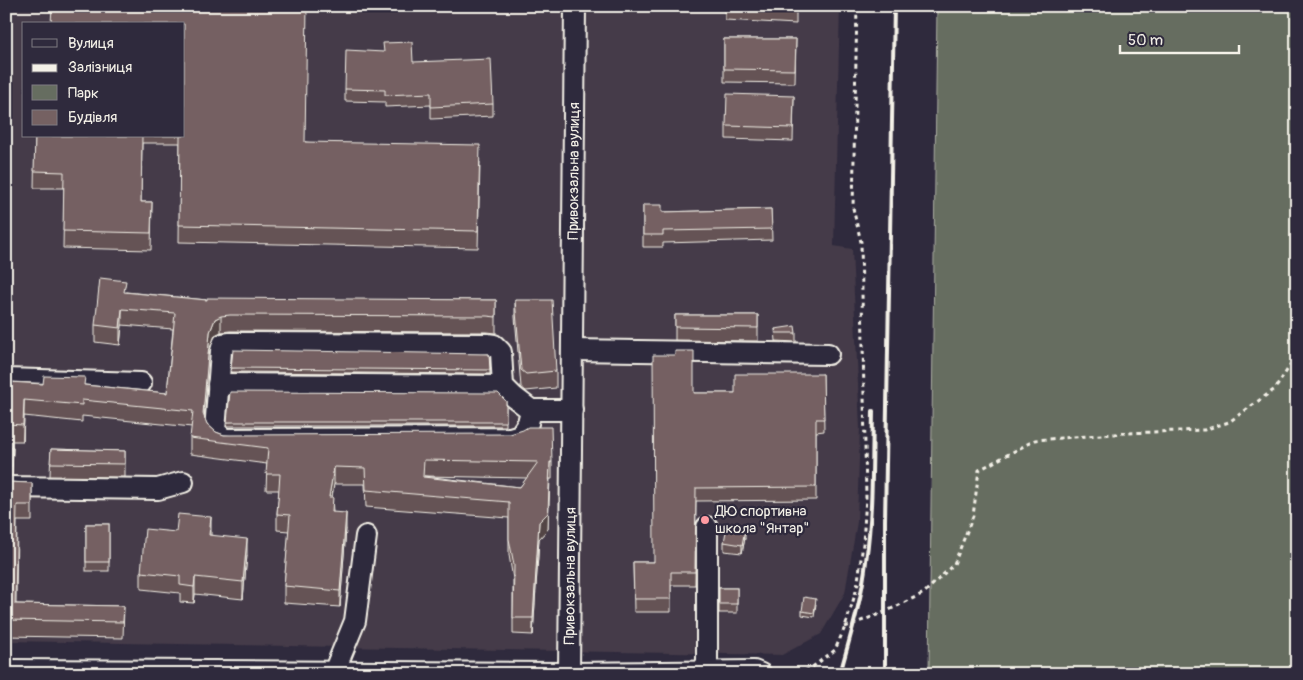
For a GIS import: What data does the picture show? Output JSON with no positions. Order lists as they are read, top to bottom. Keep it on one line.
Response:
{"streets":{"street":["Привокзальна вулиця"]},"places":["ДЮ спортивна школа \"Янтар\""],"legend":["Вулиця","Залізниця","Парк","Будівля"],"scale_bar":"50 m"}
